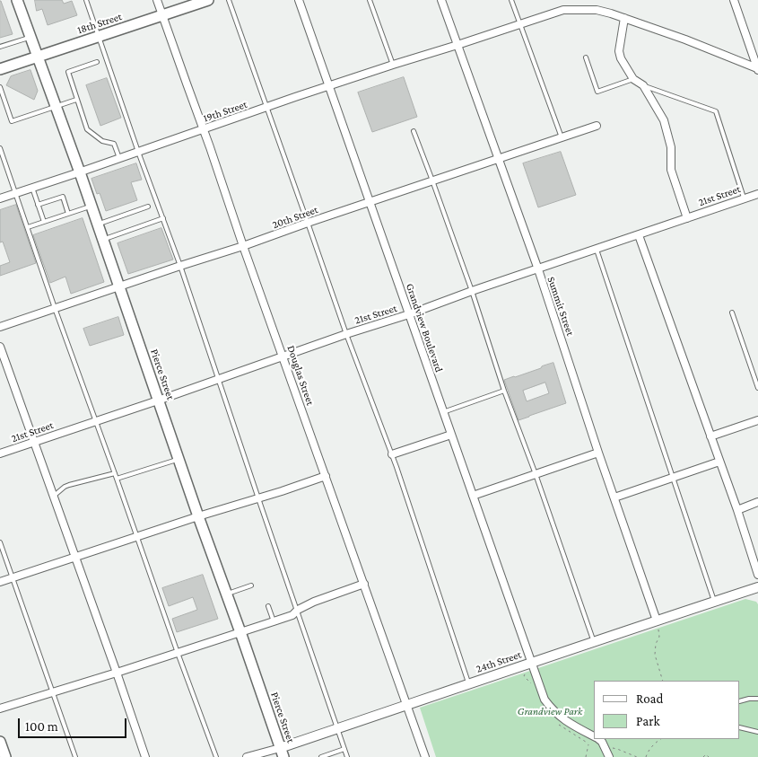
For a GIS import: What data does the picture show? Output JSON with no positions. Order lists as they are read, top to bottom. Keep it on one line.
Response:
{"streets":{"main road":["18th Street","Pierce Street"],"street":["19th Street","21st Street","20th Street","Summit Street","Grandview Boulevard","Douglas Street","24th Street"]},"crossings":[["18th Street","Pierce Street"],["18th Street","Douglas Street"],["19th Street","Summit Street"],["19th Street","Grandview Boulevard"],["19th Street","Pierce Street"],["19th Street","Douglas Street"],["21st Street","Summit Street"],["21st Street","Grandview Boulevard"],["21st Street","Pierce Street"],["21st Street","Douglas Street"],["20th Street","Summit Street"],["20th Street","Grandview Boulevard"],["20th Street","Pierce Street"],["20th Street","Douglas Street"],["Summit Street","24th Street"],["Grandview Boulevard","24th Street"],["Pierce Street","24th Street"],["Douglas Street","24th Street"]],"parks":["Grandview Park"],"legend":["Road","Park"],"scale_bar":"100 m"}
